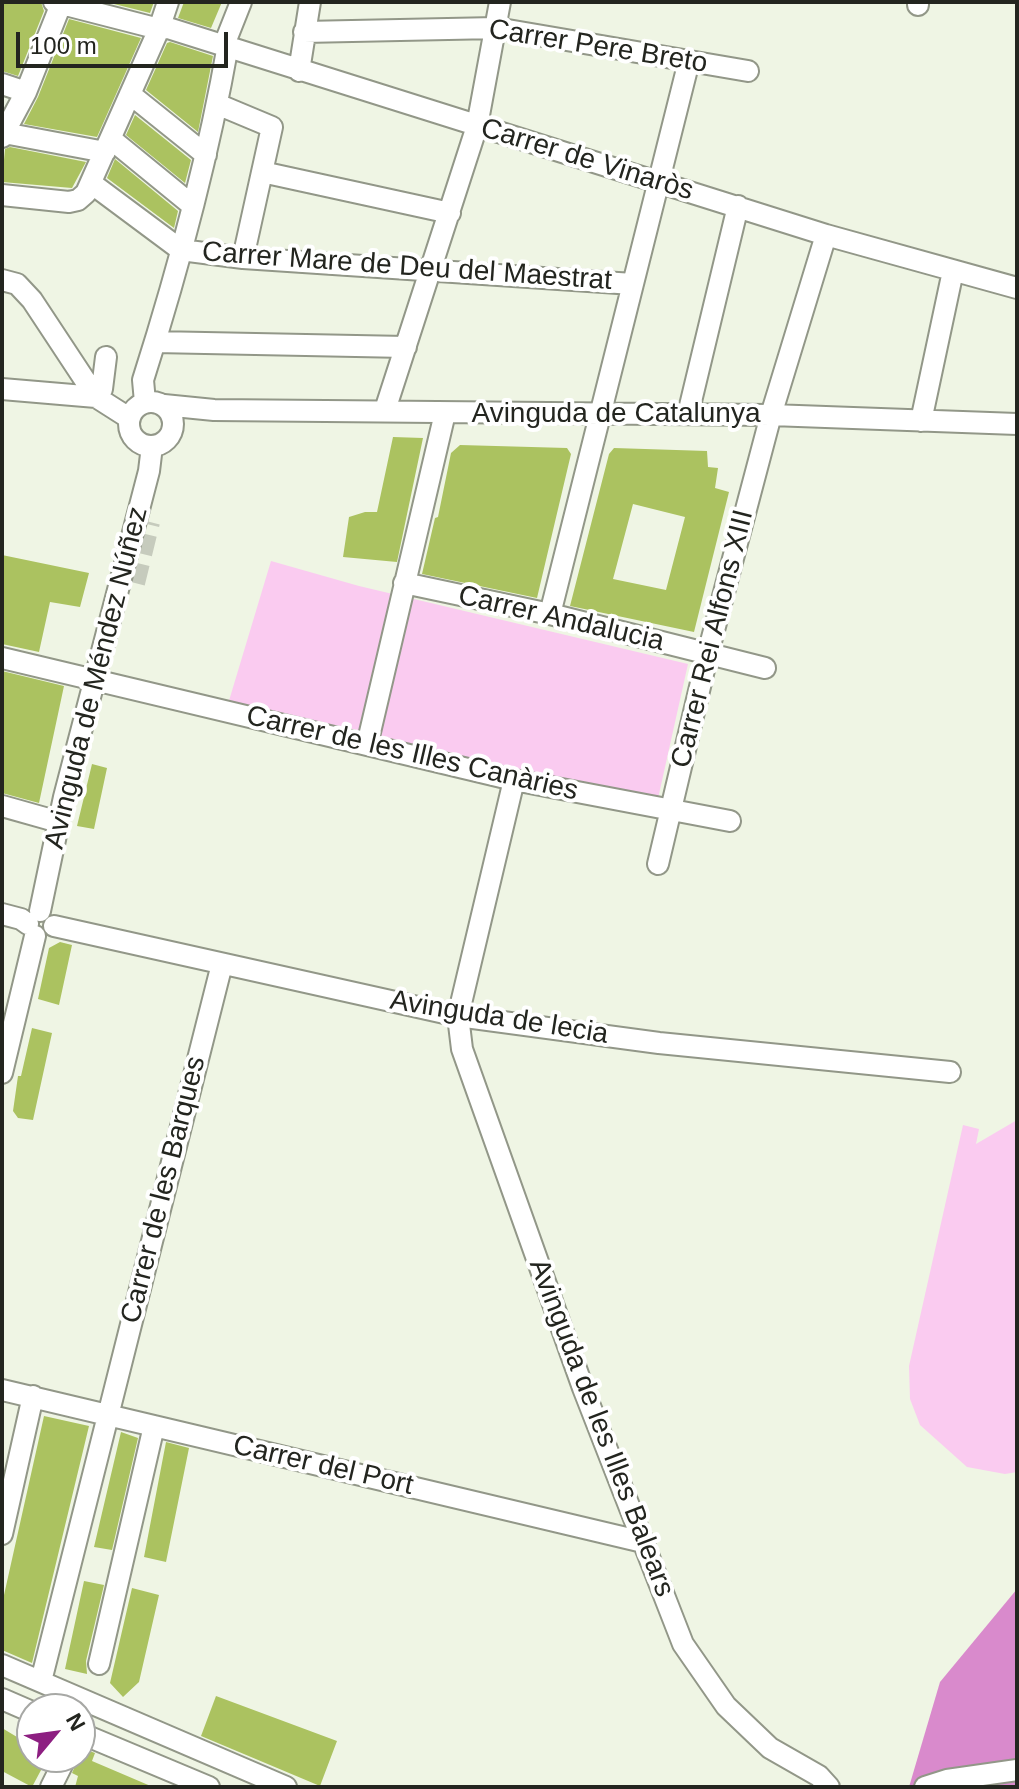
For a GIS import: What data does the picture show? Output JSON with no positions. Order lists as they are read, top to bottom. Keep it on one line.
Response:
{"streets":{"street":["Carrer Pere Breto","Carrer de Vinaròs","Carrer Mare de Deu del Maestrat","Avinguda de Catalunya","Carrer Andalucia","Carrer Rei Alfons XIII","Avinguda de Méndez Núñez","Carrer de les Illes Canàries","Avinguda de lecia","Carrer de les Barques","Avinguda de les Illes Balears","Carrer del Port"]},"crossings":[["Carrer de Vinaròs","Carrer Rei Alfons XIII"],["Avinguda de Catalunya","Carrer Rei Alfons XIII"],["Avinguda de Catalunya","Avinguda de Méndez Núñez"],["Carrer Andalucia","Carrer Rei Alfons XIII"],["Carrer Rei Alfons XIII","Carrer de les Illes Canàries"],["Avinguda de Méndez Núñez","Carrer de les Illes Canàries"],["Avinguda de Méndez Núñez","Avinguda de lecia"],["Avinguda de lecia","Carrer de les Barques"],["Avinguda de lecia","Avinguda de les Illes Balears"],["Carrer de les Barques","Carrer del Port"],["Avinguda de les Illes Balears","Carrer del Port"]],"scale_bar":"100 m","north":"top right"}
